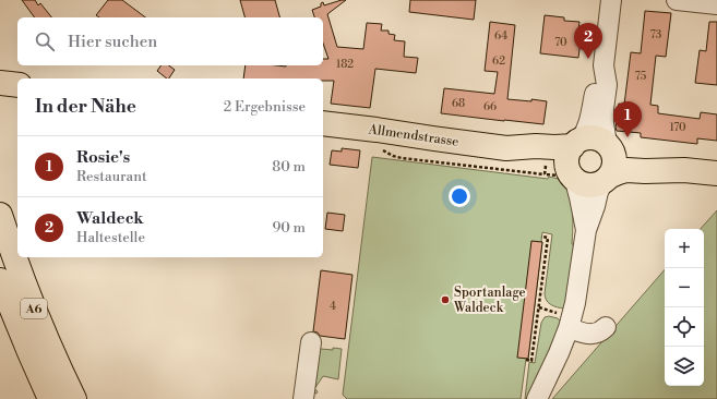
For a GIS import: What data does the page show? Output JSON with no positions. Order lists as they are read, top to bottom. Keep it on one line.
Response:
{"streets":{"main road":["Allmendstrasse","A6"]},"places":["Sportanlage Waldeck"],"house_numbers":["73","64","70","62","182","75","68","66","170","4"],"page":{"search":"Hier suchen","pins":["2","1"],"heading":["In der Nähe","2 Ergebnisse"],"list":[{"mark":"1","name":"Rosie's","note":"Restaurant","value":"80 m"},{"mark":"2","name":"Waldeck","note":"Haltestelle","value":"90 m"}],"map_buttons":["+","−"]}}
